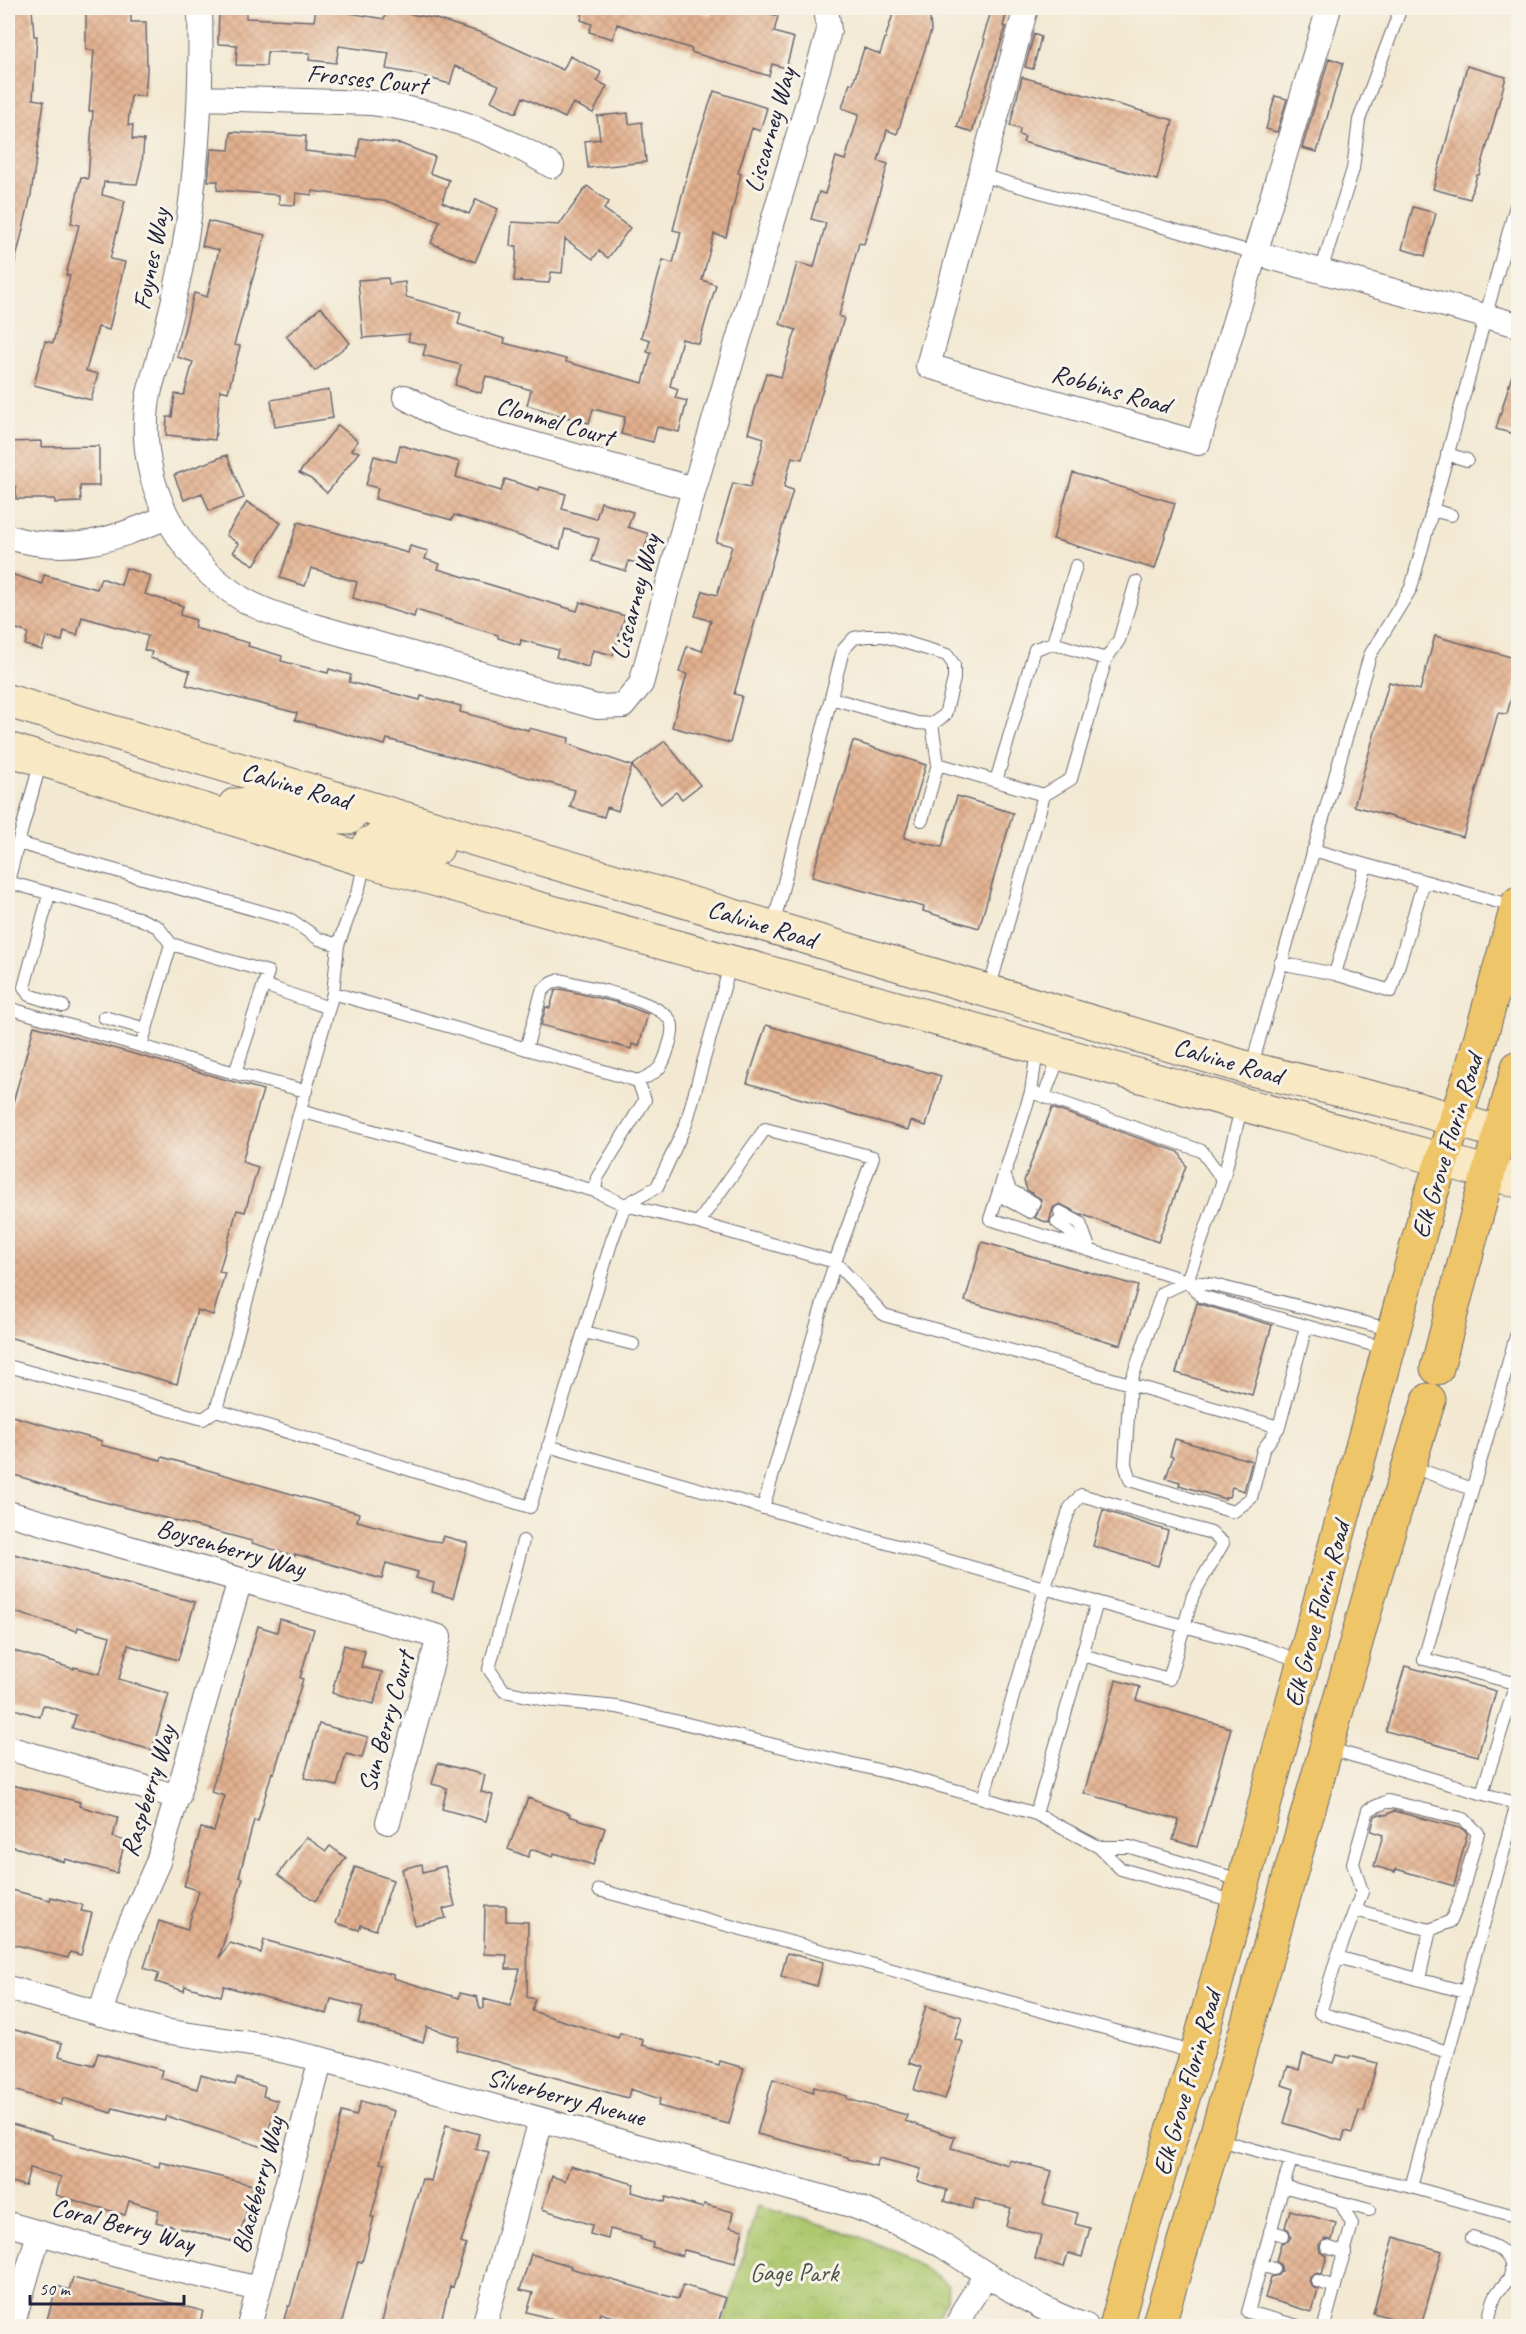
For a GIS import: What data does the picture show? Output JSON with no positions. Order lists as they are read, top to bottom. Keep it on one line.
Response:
{"streets":{"main road":["Calvine Road","Elk Grove Florin Road"],"street":["Frosses Court","Liscarney Way","Foynes Way","Robbins Road","Clonmel Court","Boysenberry Way","Sun Berry Court","Raspberry Way","Silverberry Avenue","Blackberry Way","Coral Berry Way"]},"crossings":[["Frosses Court","Foynes Way"],["Liscarney Way","Foynes Way"],["Liscarney Way","Clonmel Court"],["Calvine Road","Elk Grove Florin Road"],["Boysenberry Way","Sun Berry Court"],["Boysenberry Way","Raspberry Way"],["Raspberry Way","Silverberry Avenue"],["Silverberry Avenue","Blackberry Way"],["Blackberry Way","Coral Berry Way"]],"parks":["Gage Park"],"scale_bar":"50 m"}
